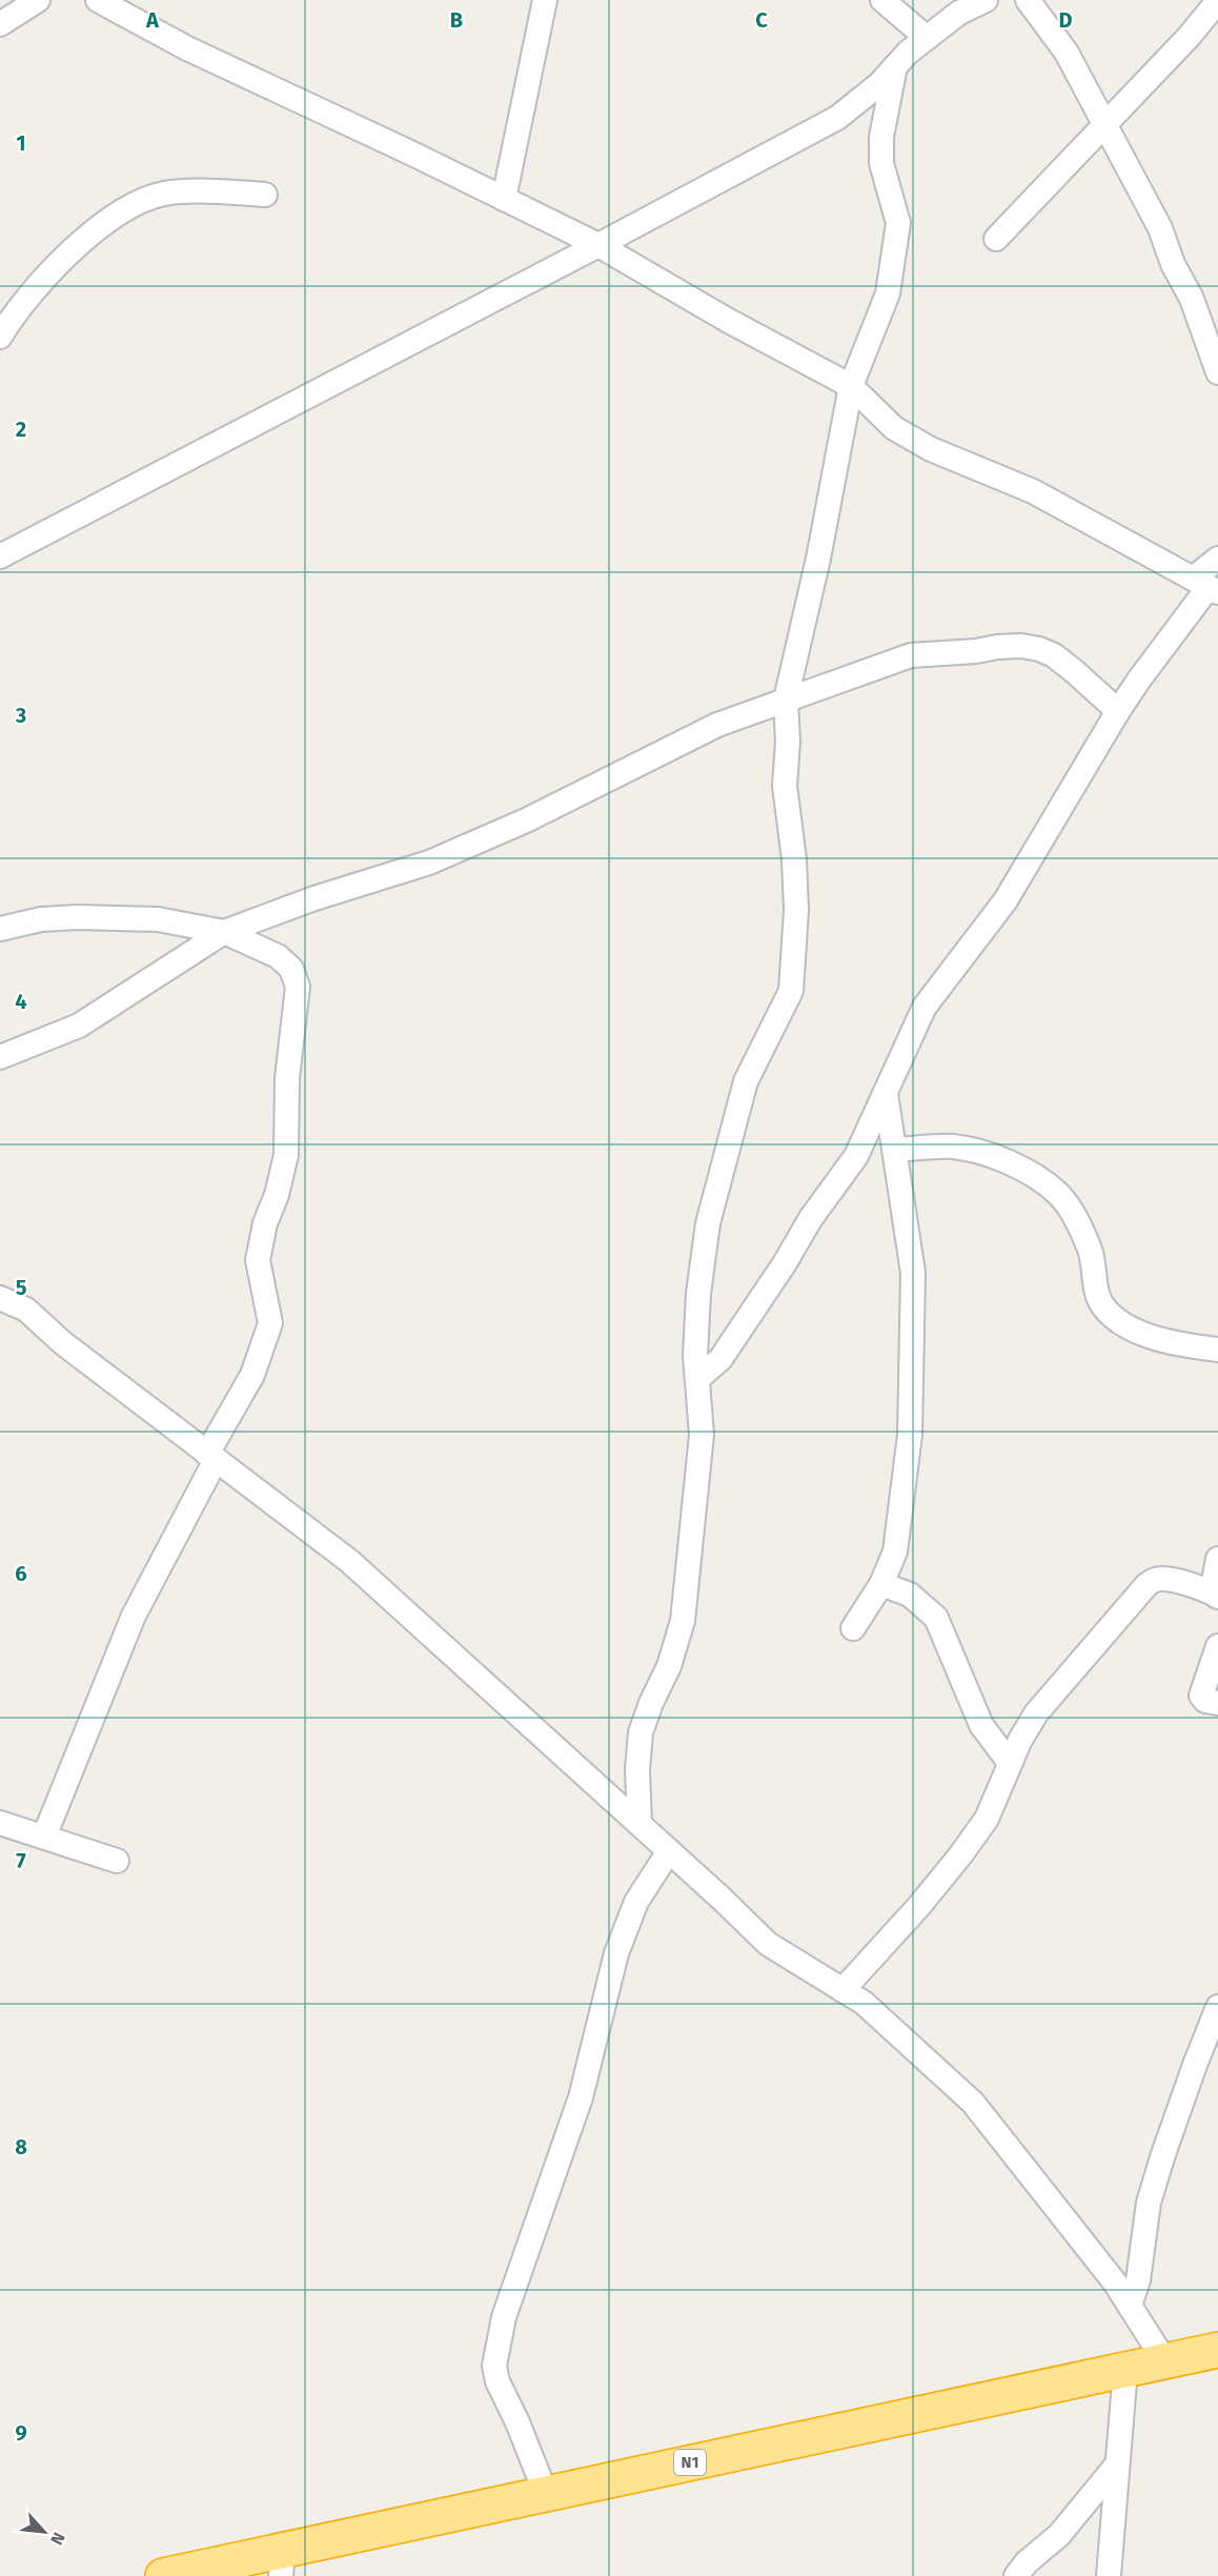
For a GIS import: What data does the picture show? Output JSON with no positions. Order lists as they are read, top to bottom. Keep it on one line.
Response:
{"streets":{"highway":["N1"]},"north":"bottom right","grid":{"columns":["A","B","C","D"],"rows":["1","2","3","4","5","6","7","8","9"]}}
